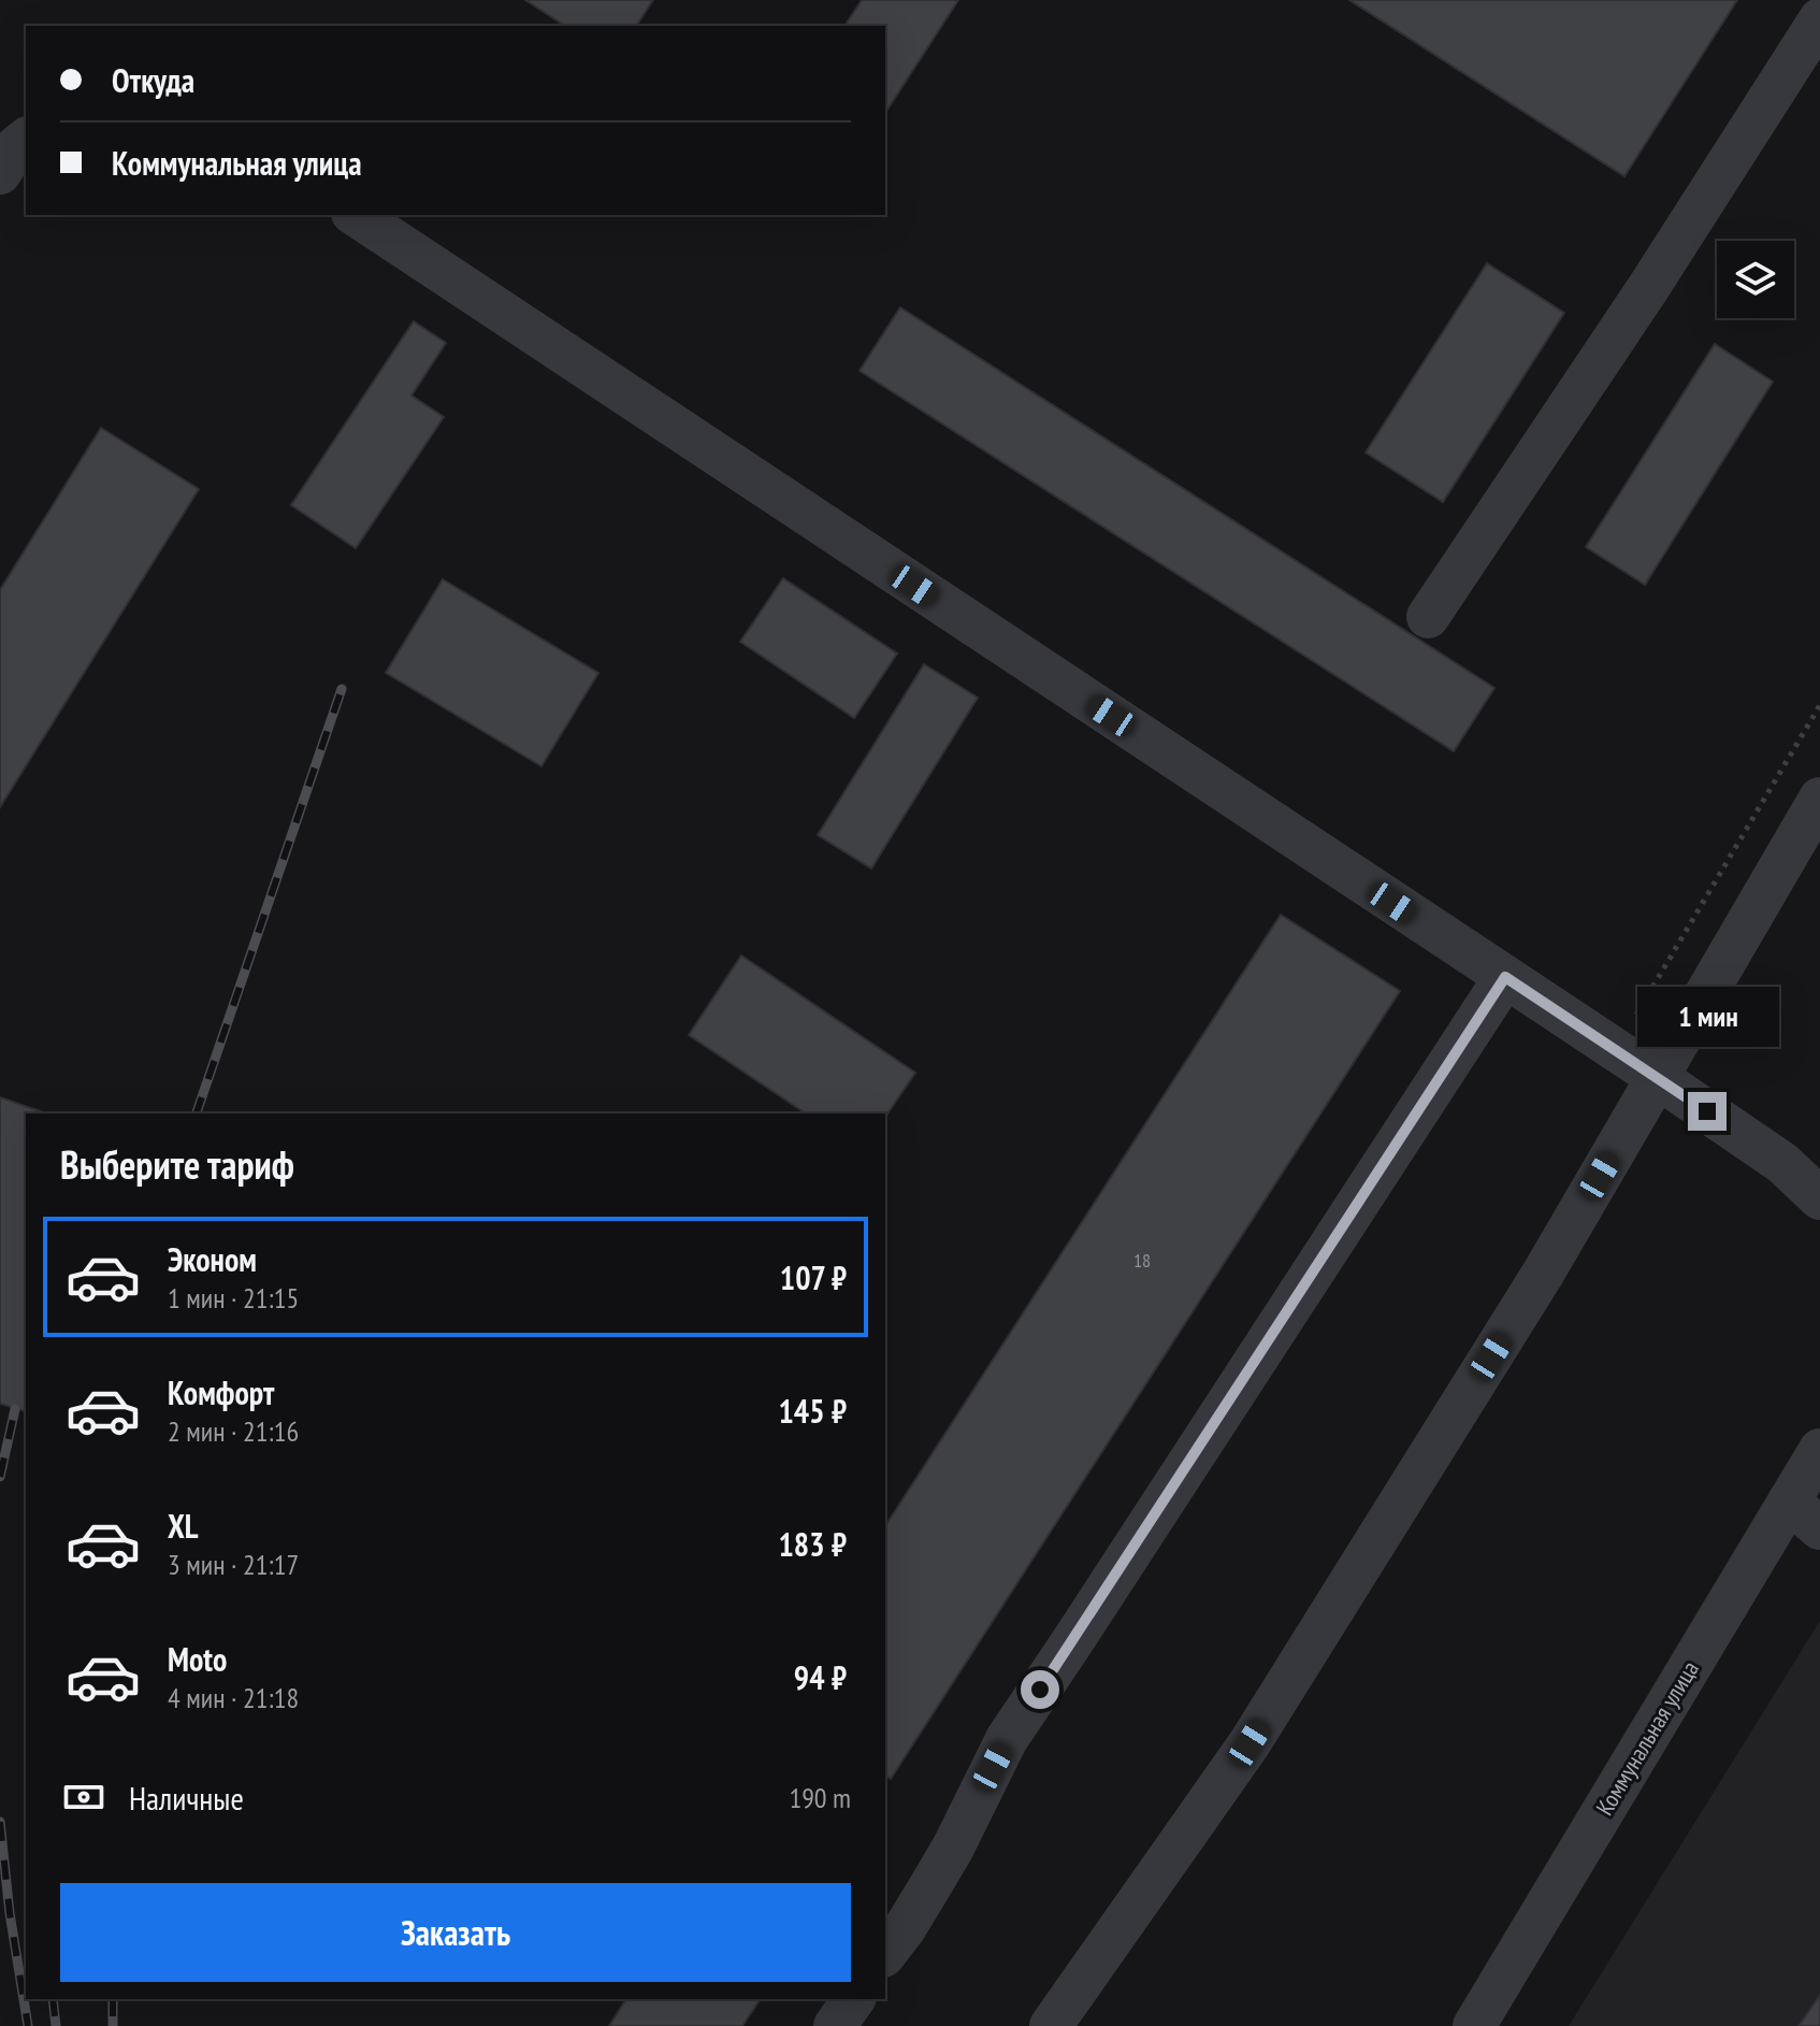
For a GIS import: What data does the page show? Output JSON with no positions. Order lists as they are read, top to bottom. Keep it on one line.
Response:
{"streets":{"street":["Коммунальная улица"]},"house_numbers":["18"],"page":{"banner":["Откуда","Коммунальная улица"],"bubble":"1 мин","heading":"Выберите тариф","list":[{"name":"Эконом","note":"1 мин · 21:15","value":"107 ₽"},{"name":"Комфорт","note":"2 мин · 21:16","value":"145 ₽"},{"name":"XL","note":"3 мин · 21:17","value":"183 ₽"},{"name":"Moto","note":"4 мин · 21:18","value":"94 ₽"}],"pay":["Наличные","190 m"],"buttons":"Заказать"}}
